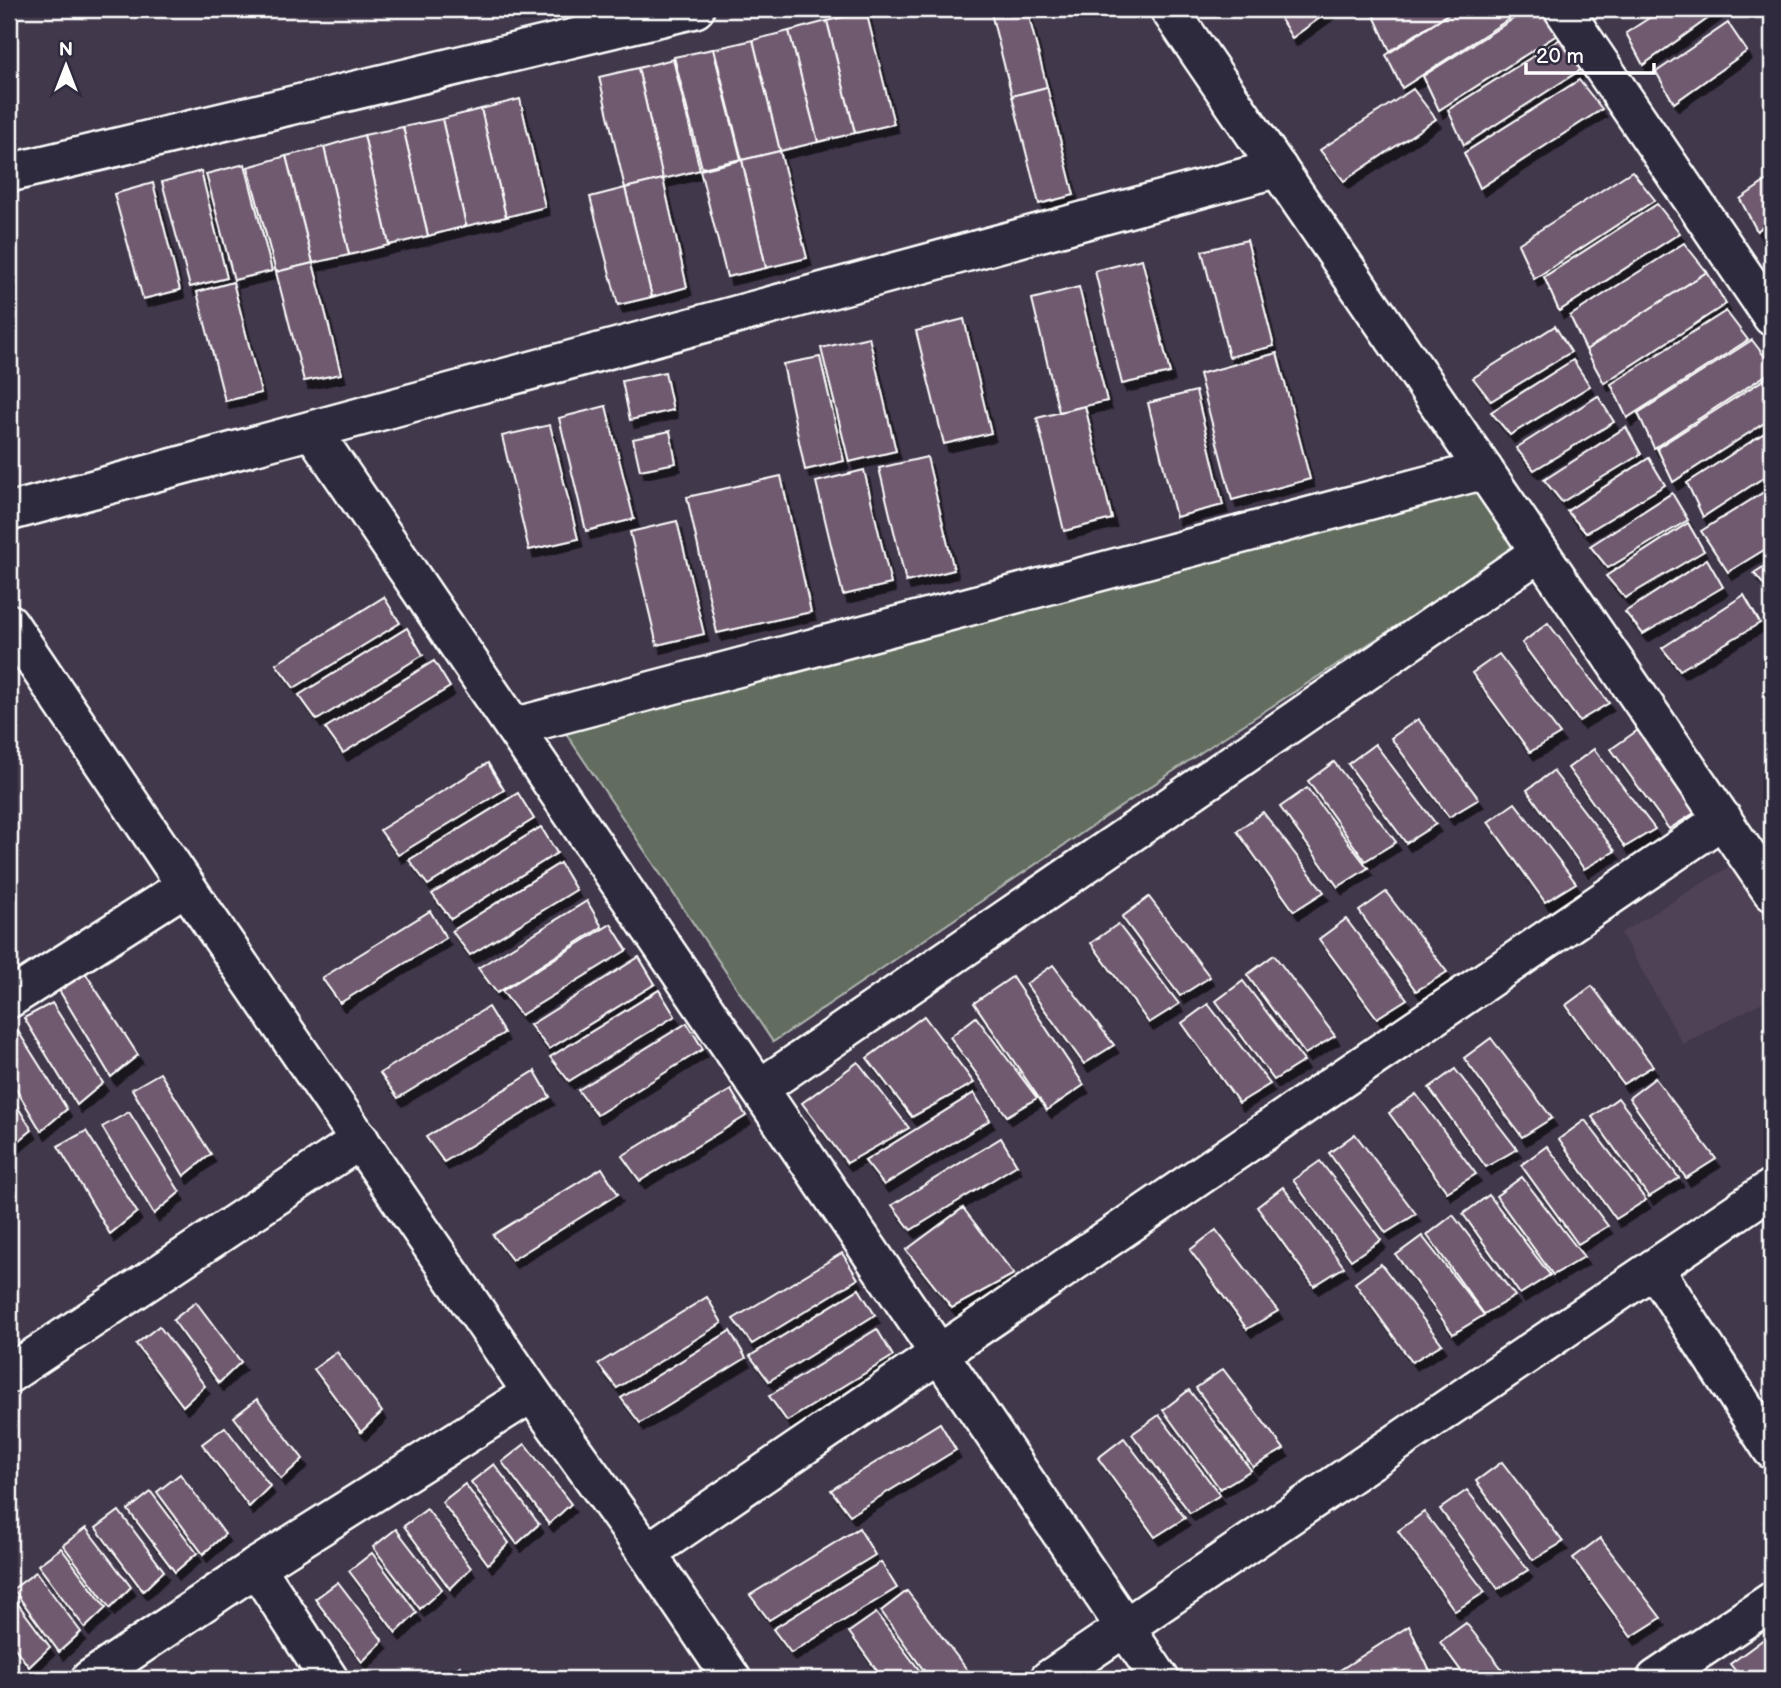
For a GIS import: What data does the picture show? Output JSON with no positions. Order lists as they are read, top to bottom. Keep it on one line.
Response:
{"scale_bar":"20 m","north":"top"}
